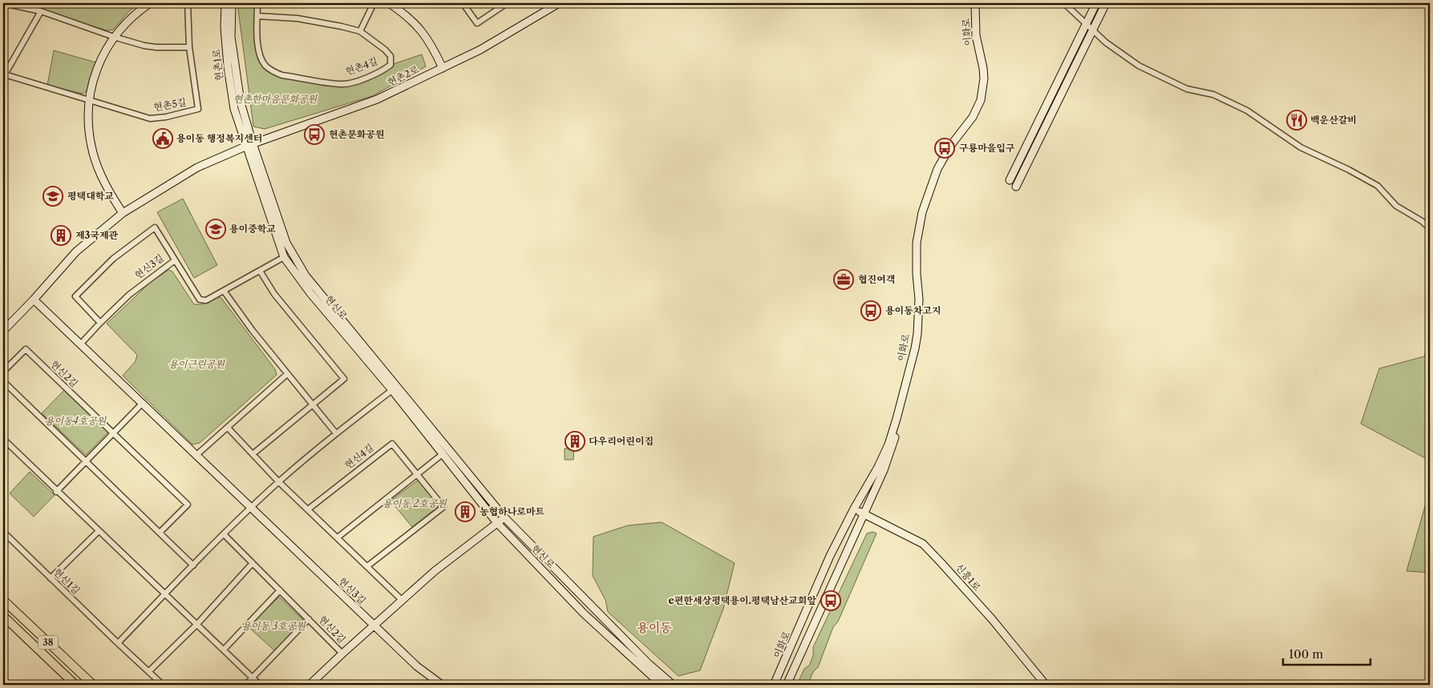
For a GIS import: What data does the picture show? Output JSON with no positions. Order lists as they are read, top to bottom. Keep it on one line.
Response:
{"streets":{"main road":["38"],"street":["이화로","현촌1로","현촌4길","현촌2로","현촌5길","현신3길","현신로","현신2길","현신4길","신흥1로","현신1길"]},"crossings":[["이화로","신흥1로"],["현촌1로","현촌2로"],["현촌1로","현신로"],["현촌2로","현신로"],["현신3길","현신로"]],"districts":["용이동"],"parks":["현촌한마음문화공원","용이근린공원","용이동4호공원","용이동 2호공원","용이동 3호공원"],"places":{"restaurant":["백운산갈비"],"bus stop":["현촌문화공원","구룡마을입구","용이동차고지","e편한세상평택용이.평택남산교회앞"],"public building":["용이동 행정복지센터"],"school or university":["평택대학교","용이중학교"],"building":["제3국제관","다우리어린이집","농협하나로마트"],"office":["협진여객"]},"scale_bar":"100 m"}
